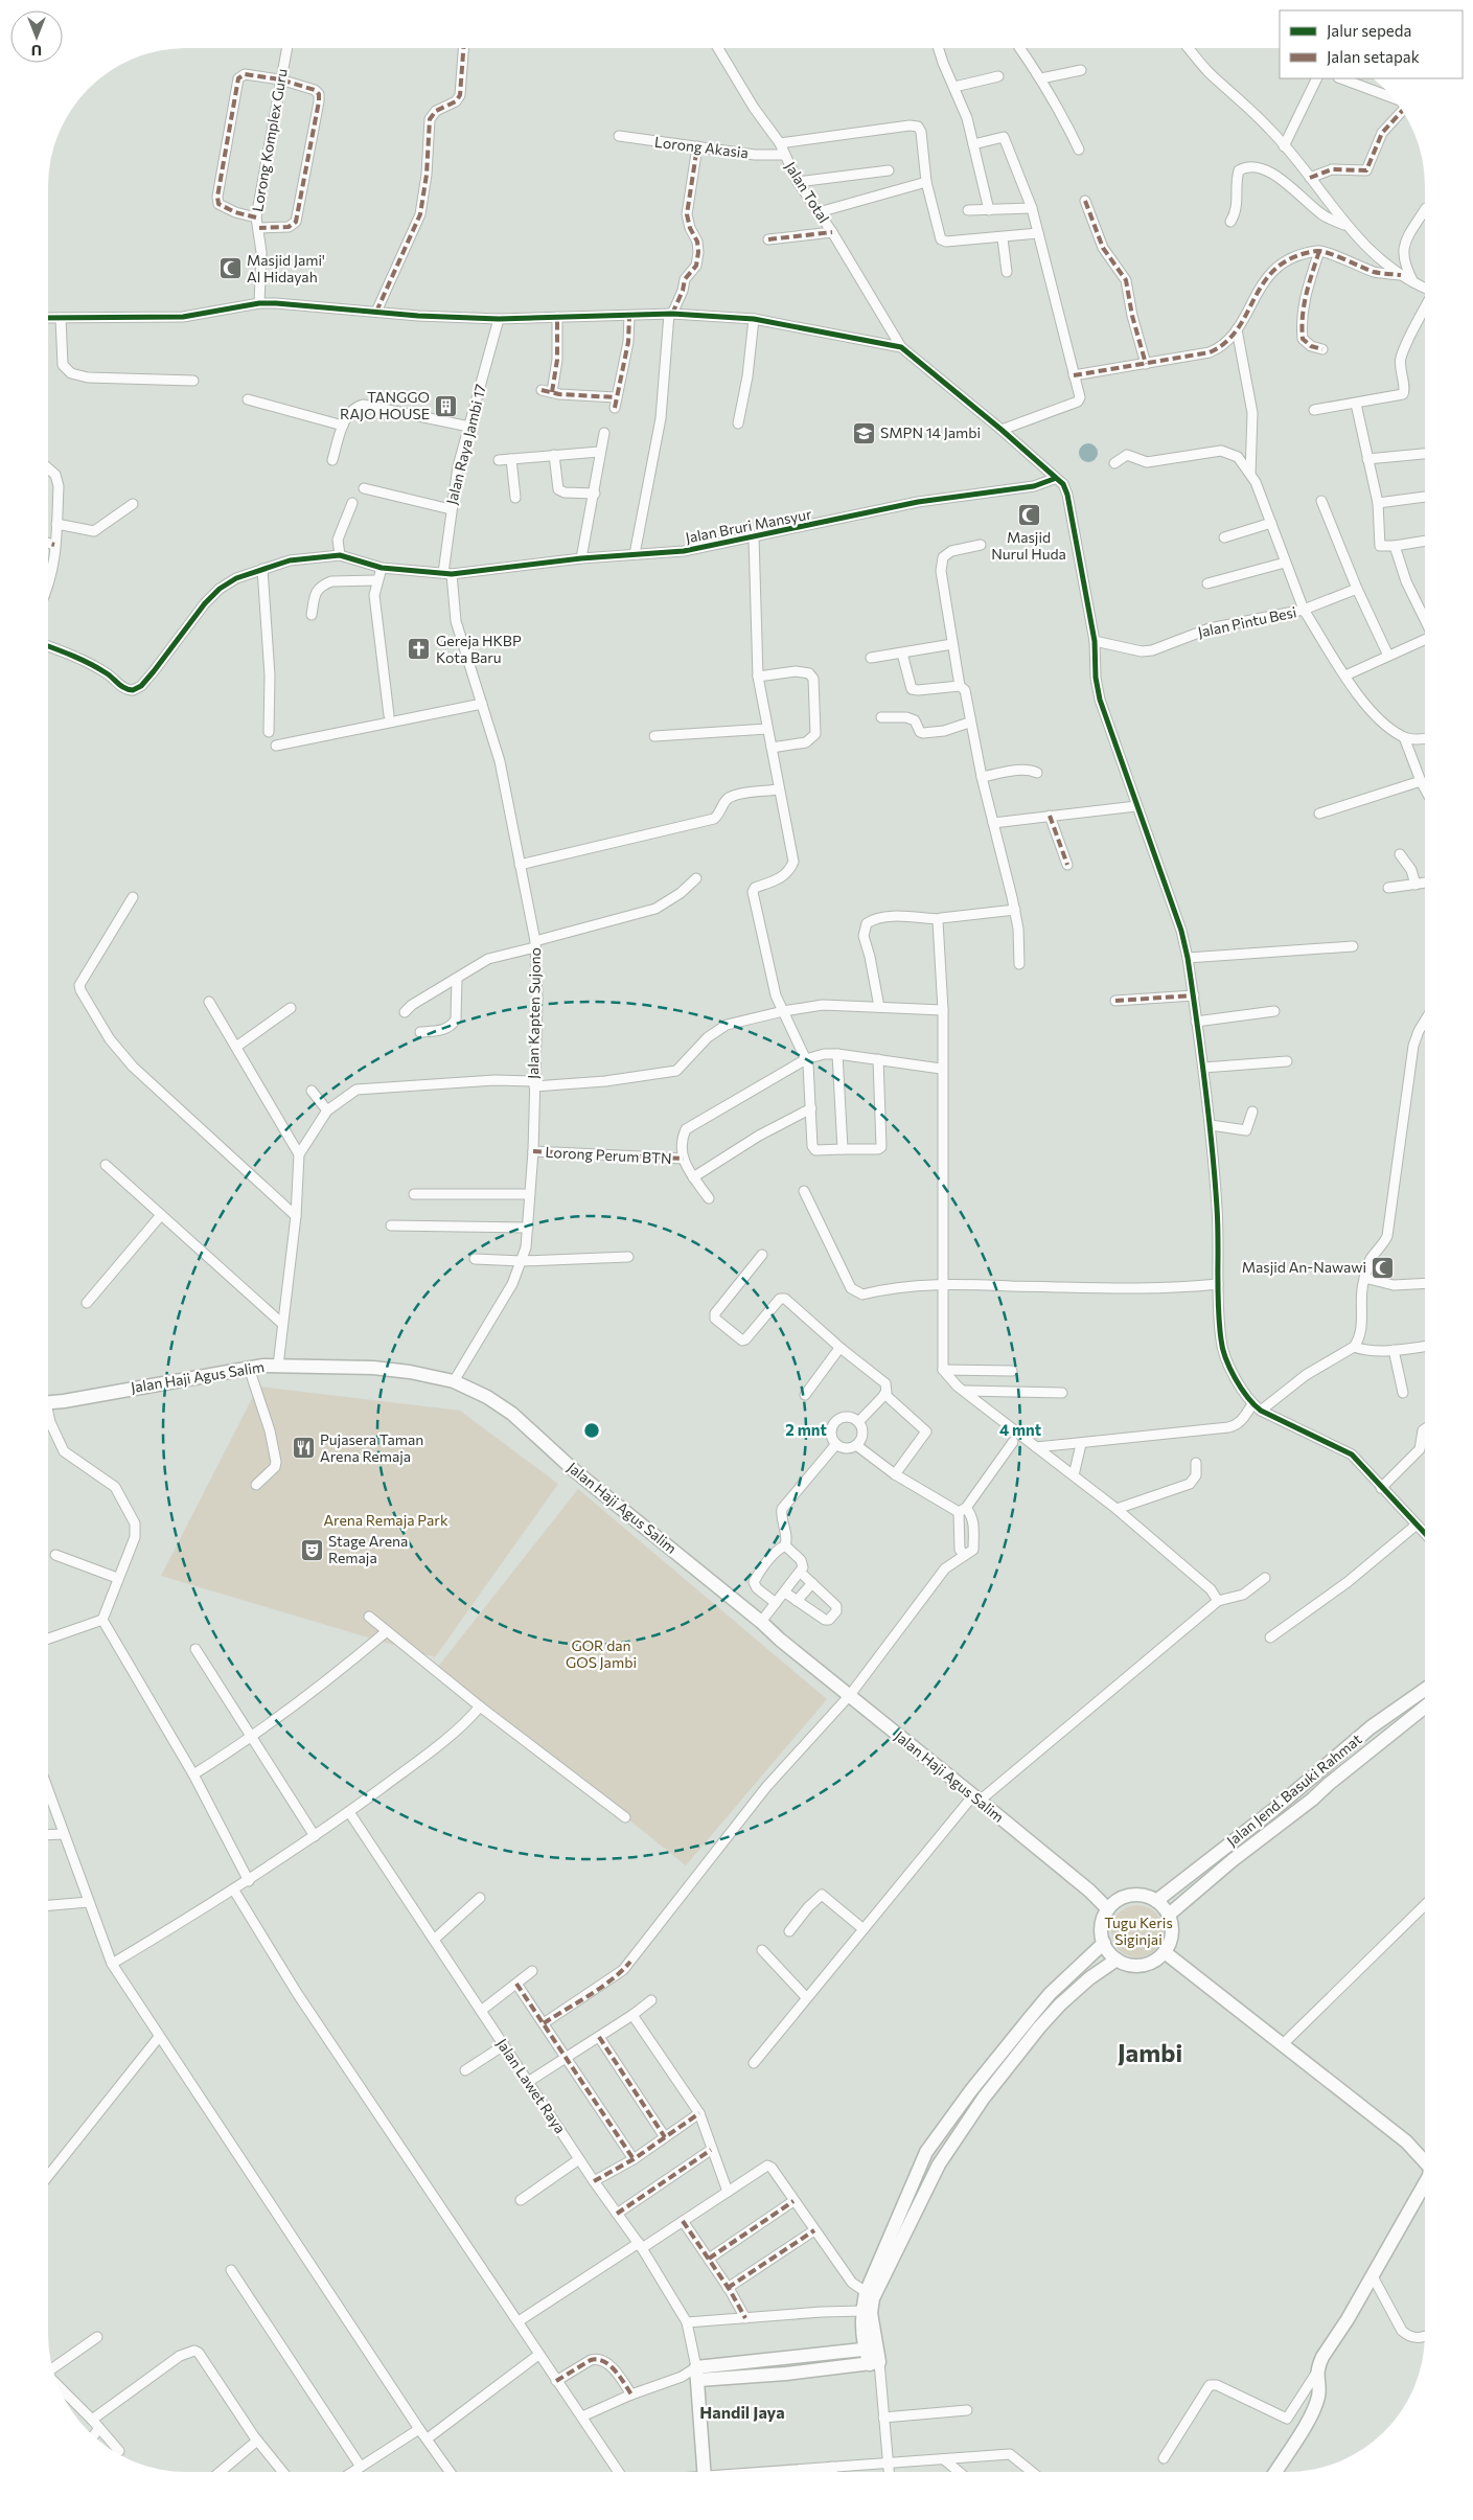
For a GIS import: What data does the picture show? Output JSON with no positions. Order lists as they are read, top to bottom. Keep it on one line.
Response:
{"streets":{"main road":["Jalan Haji Agus Salim","Jalan Jend. Basuki Rahmat"],"street":["Lorong Komplex Guru","Lorong Akasia","Jalan Total","Jalan Raya Jambi 17","Jalan Bruri Mansyur","Jalan Pintu Besi","Jalan Kapten Sujono","Lorong Perum BTN","Jalan Lawet Raya"]},"crossings":[["Lorong Akasia","Jalan Total"],["Jalan Raya Jambi 17","Jalan Bruri Mansyur"],["Jalan Raya Jambi 17","Jalan Kapten Sujono"],["Jalan Bruri Mansyur","Jalan Kapten Sujono"],["Jalan Kapten Sujono","Lorong Perum BTN"],["Jalan Kapten Sujono","Jalan Haji Agus Salim"],["Jalan Haji Agus Salim","Jalan Jend. Basuki Rahmat"]],"districts":["Jambi","Handil Jaya"],"parks":["Arena Remaja Park","GOR dan GOS Jambi","Tugu Keris Siginjai"],"places":{"mosque":["Masjid Jami' Al Hidayah","Masjid Nurul Huda","Masjid An-Nawawi"],"building":["TANGGO RAJO HOUSE"],"school or university":["SMPN 14 Jambi"],"church":["Gereja HKBP Kota Baru"],"restaurant":["Pujasera Taman Arena Remaja"],"theatre":["Stage Arena Remaja"]},"legend":["Jalur sepeda","Jalan setapak"],"north":"bottom","rings":["2 mnt","4 mnt"]}
